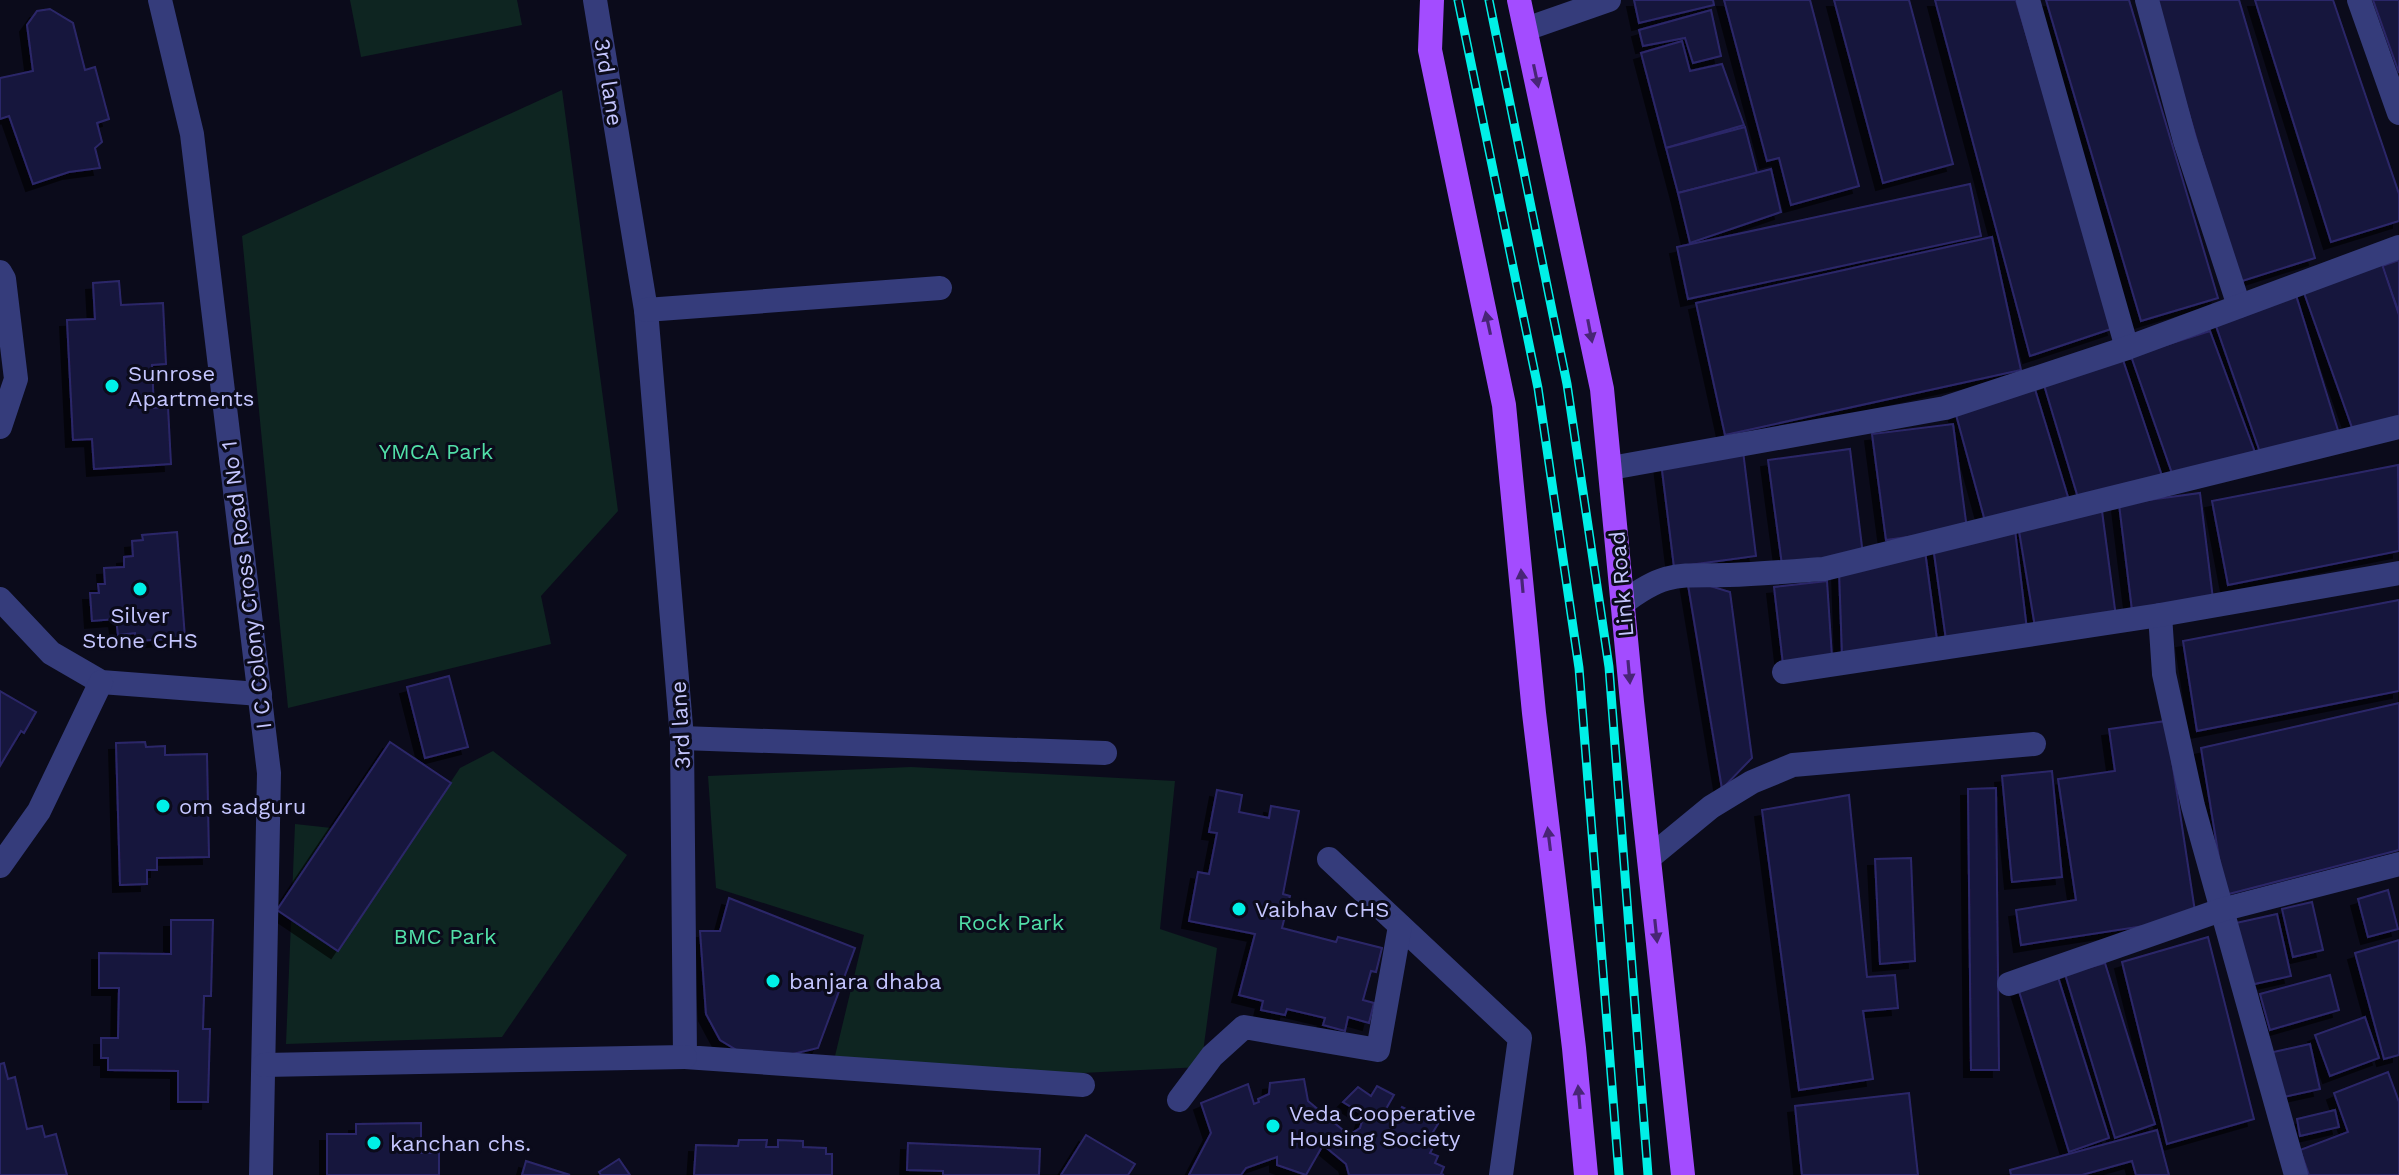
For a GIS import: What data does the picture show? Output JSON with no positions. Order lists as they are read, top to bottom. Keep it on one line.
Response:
{"streets":{"main road":["Link Road"],"street":["3rd lane","I C Colony Cross Road No 1"]},"parks":["YMCA Park","Rock Park","BMC Park"],"places":["Sunrose Apartments","Silver Stone CHS","om sadguru","Vaibhav CHS","banjara dhaba","Veda Cooperative Housing Society","kanchan chs."]}
